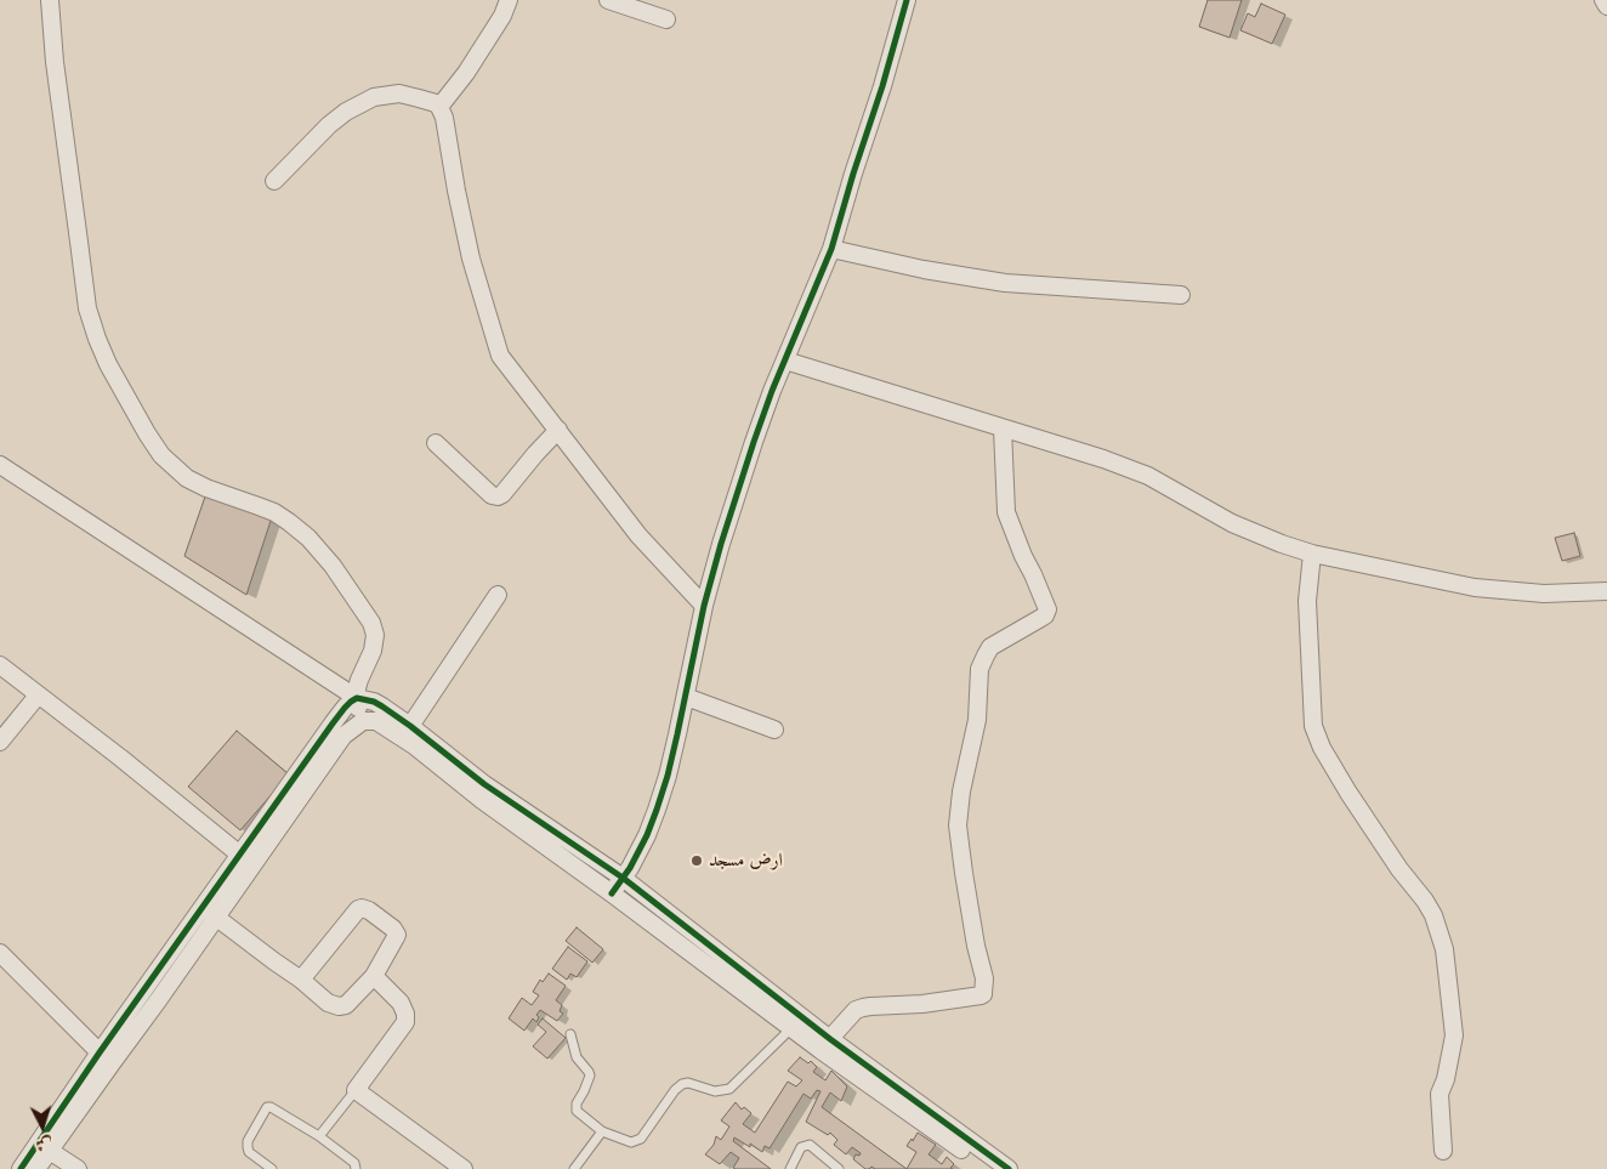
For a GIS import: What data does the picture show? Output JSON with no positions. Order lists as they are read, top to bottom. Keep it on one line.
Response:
{"places":["ارض مسجد"],"north":"bottom"}
